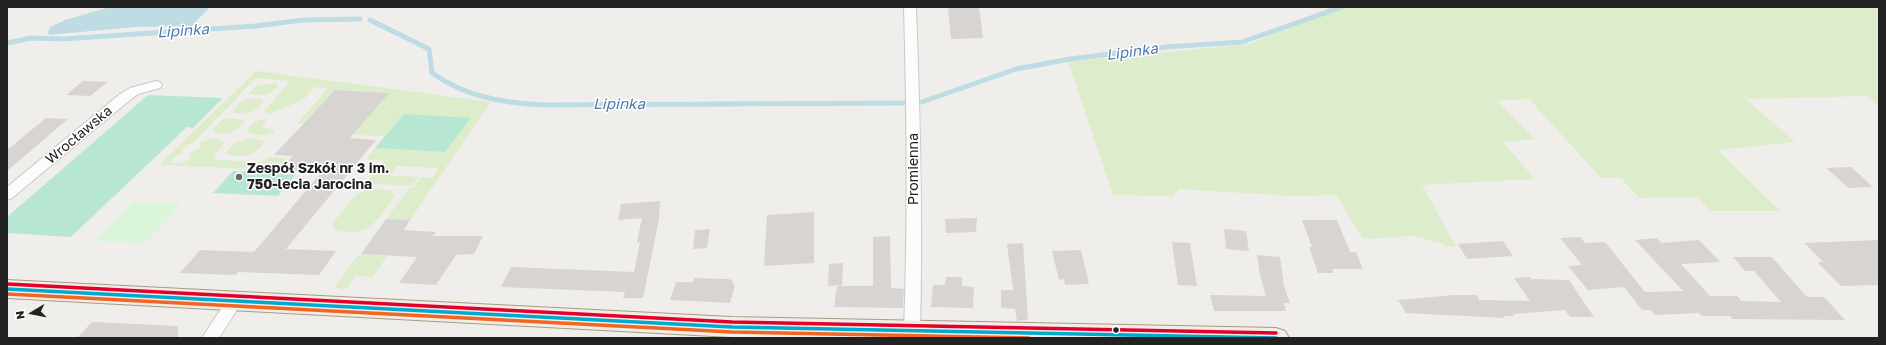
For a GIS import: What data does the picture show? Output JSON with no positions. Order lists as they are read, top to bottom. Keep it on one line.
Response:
{"streets":{"street":["Wrocławska","Promienna"]},"water":["Lipinka"],"places":["Zespół Szkół nr 3 im. 750-lecia Jarocina"],"north":"left"}
